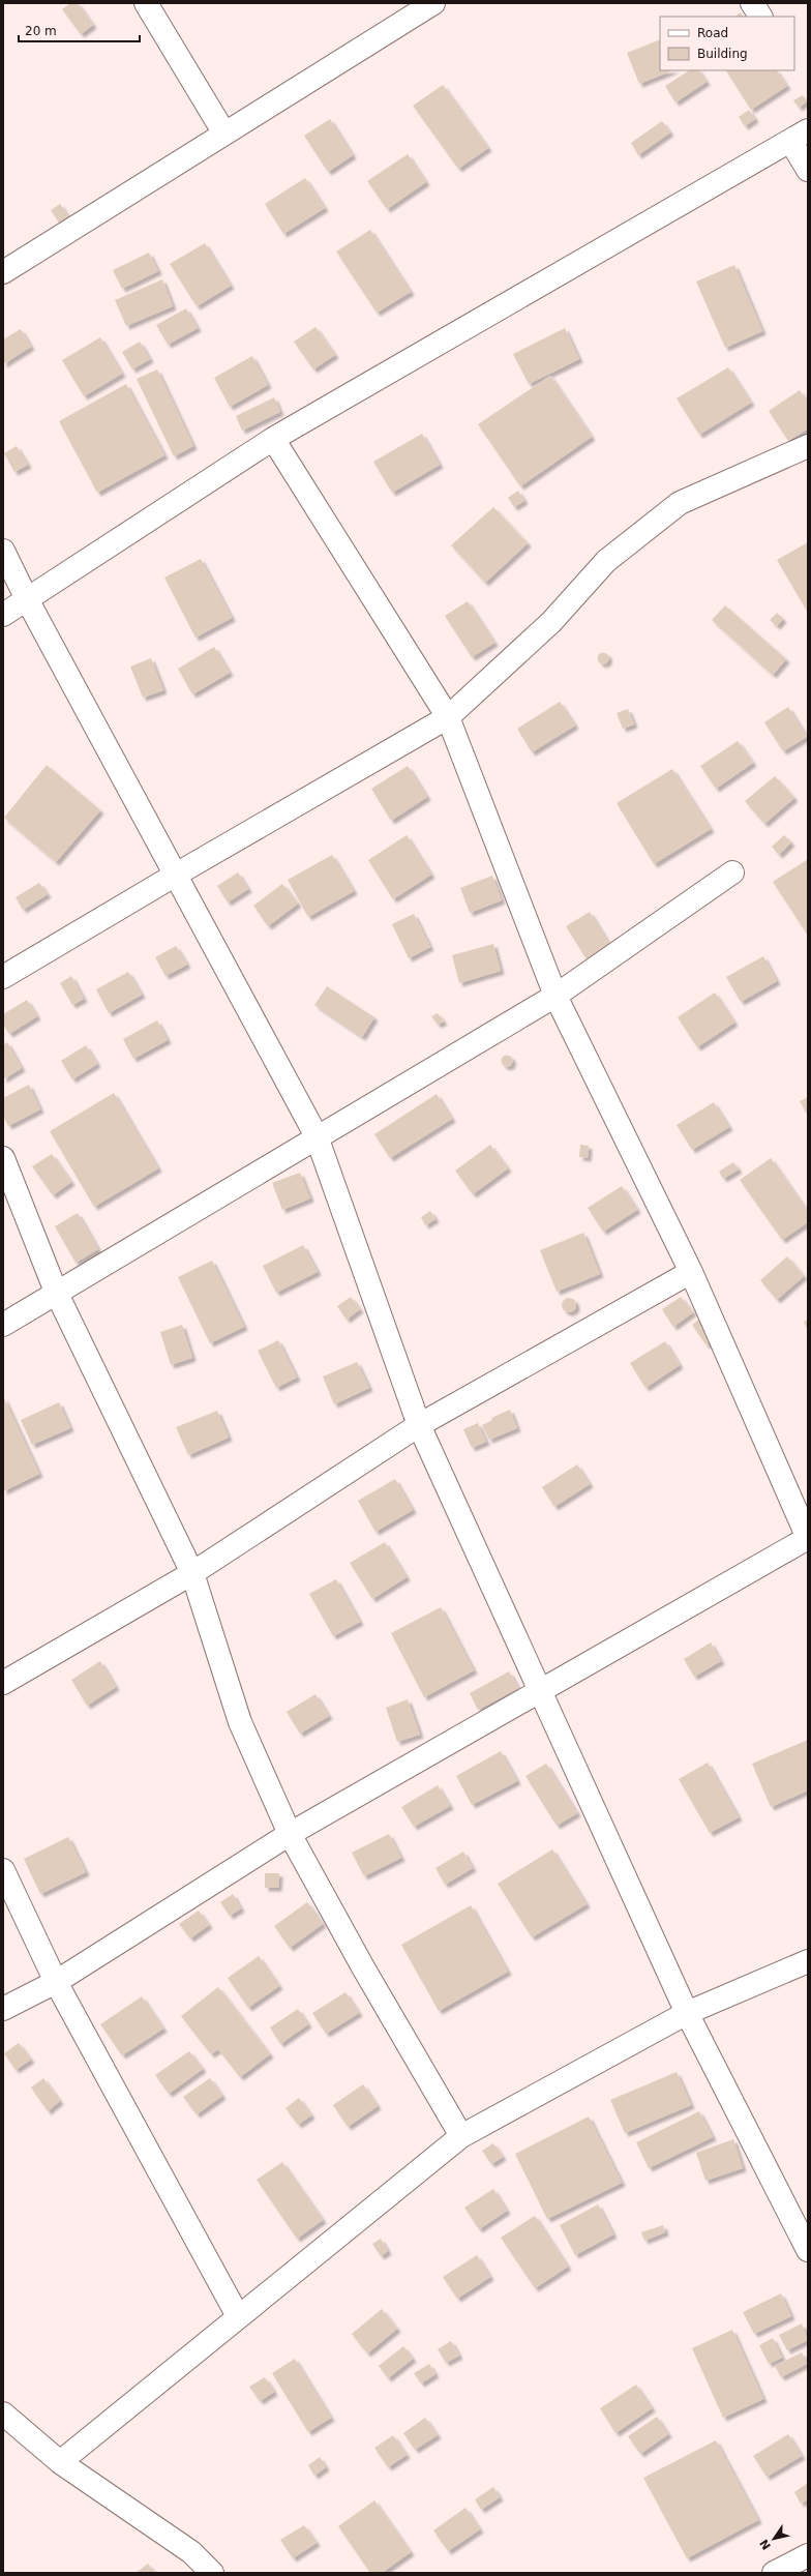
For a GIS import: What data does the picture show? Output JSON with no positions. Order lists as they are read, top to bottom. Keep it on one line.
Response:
{"legend":["Road","Building"],"scale_bar":"20 m","north":"bottom left"}
